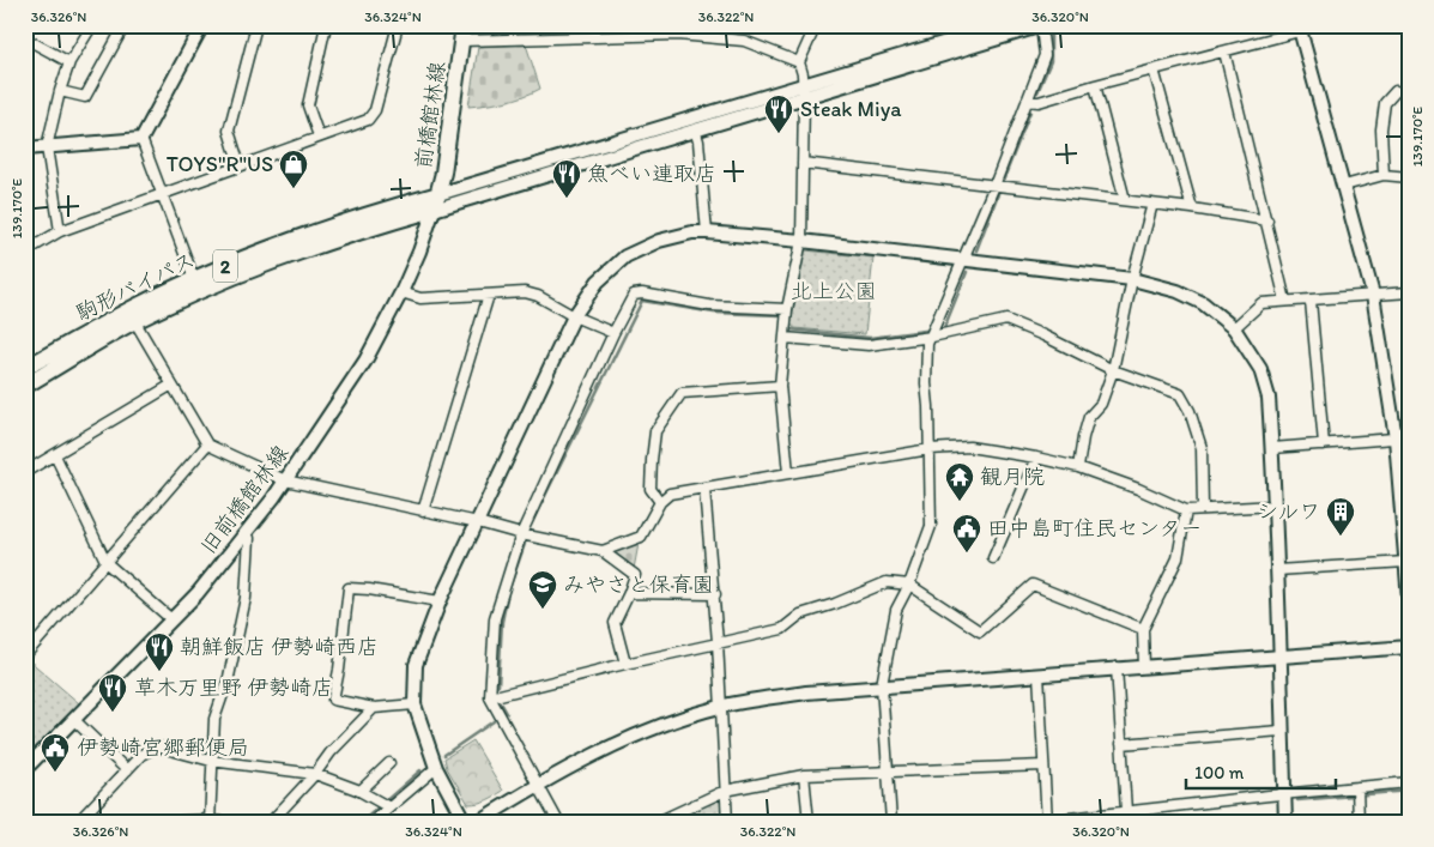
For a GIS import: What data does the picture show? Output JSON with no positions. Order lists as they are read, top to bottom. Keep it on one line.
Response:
{"streets":{"main road":["前橋館林線","2","駒形バイパス"],"street":["旧前橋館林線"]},"crossings":[["前橋館林線","駒形バイパス"],["前橋館林線","旧前橋館林線"],["駒形バイパス","旧前橋館林線"]],"parks":["北上公園"],"places":{"restaurant":["Steak Miya","魚べい連取店","朝鮮飯店 伊勢崎西店","草木万里野 伊勢崎店"],"shop":["TOYS\"R\"US"],"temple":["観月院"],"building":["シルワ"],"public building":["田中島町住民センター","伊勢崎宮郷郵便局"],"school or university":["みやさと保育園"]},"scale_bar":"100 m","coordinates":["36.326°N","36.324°N","36.322°N","36.320°N","139.170°E"]}
